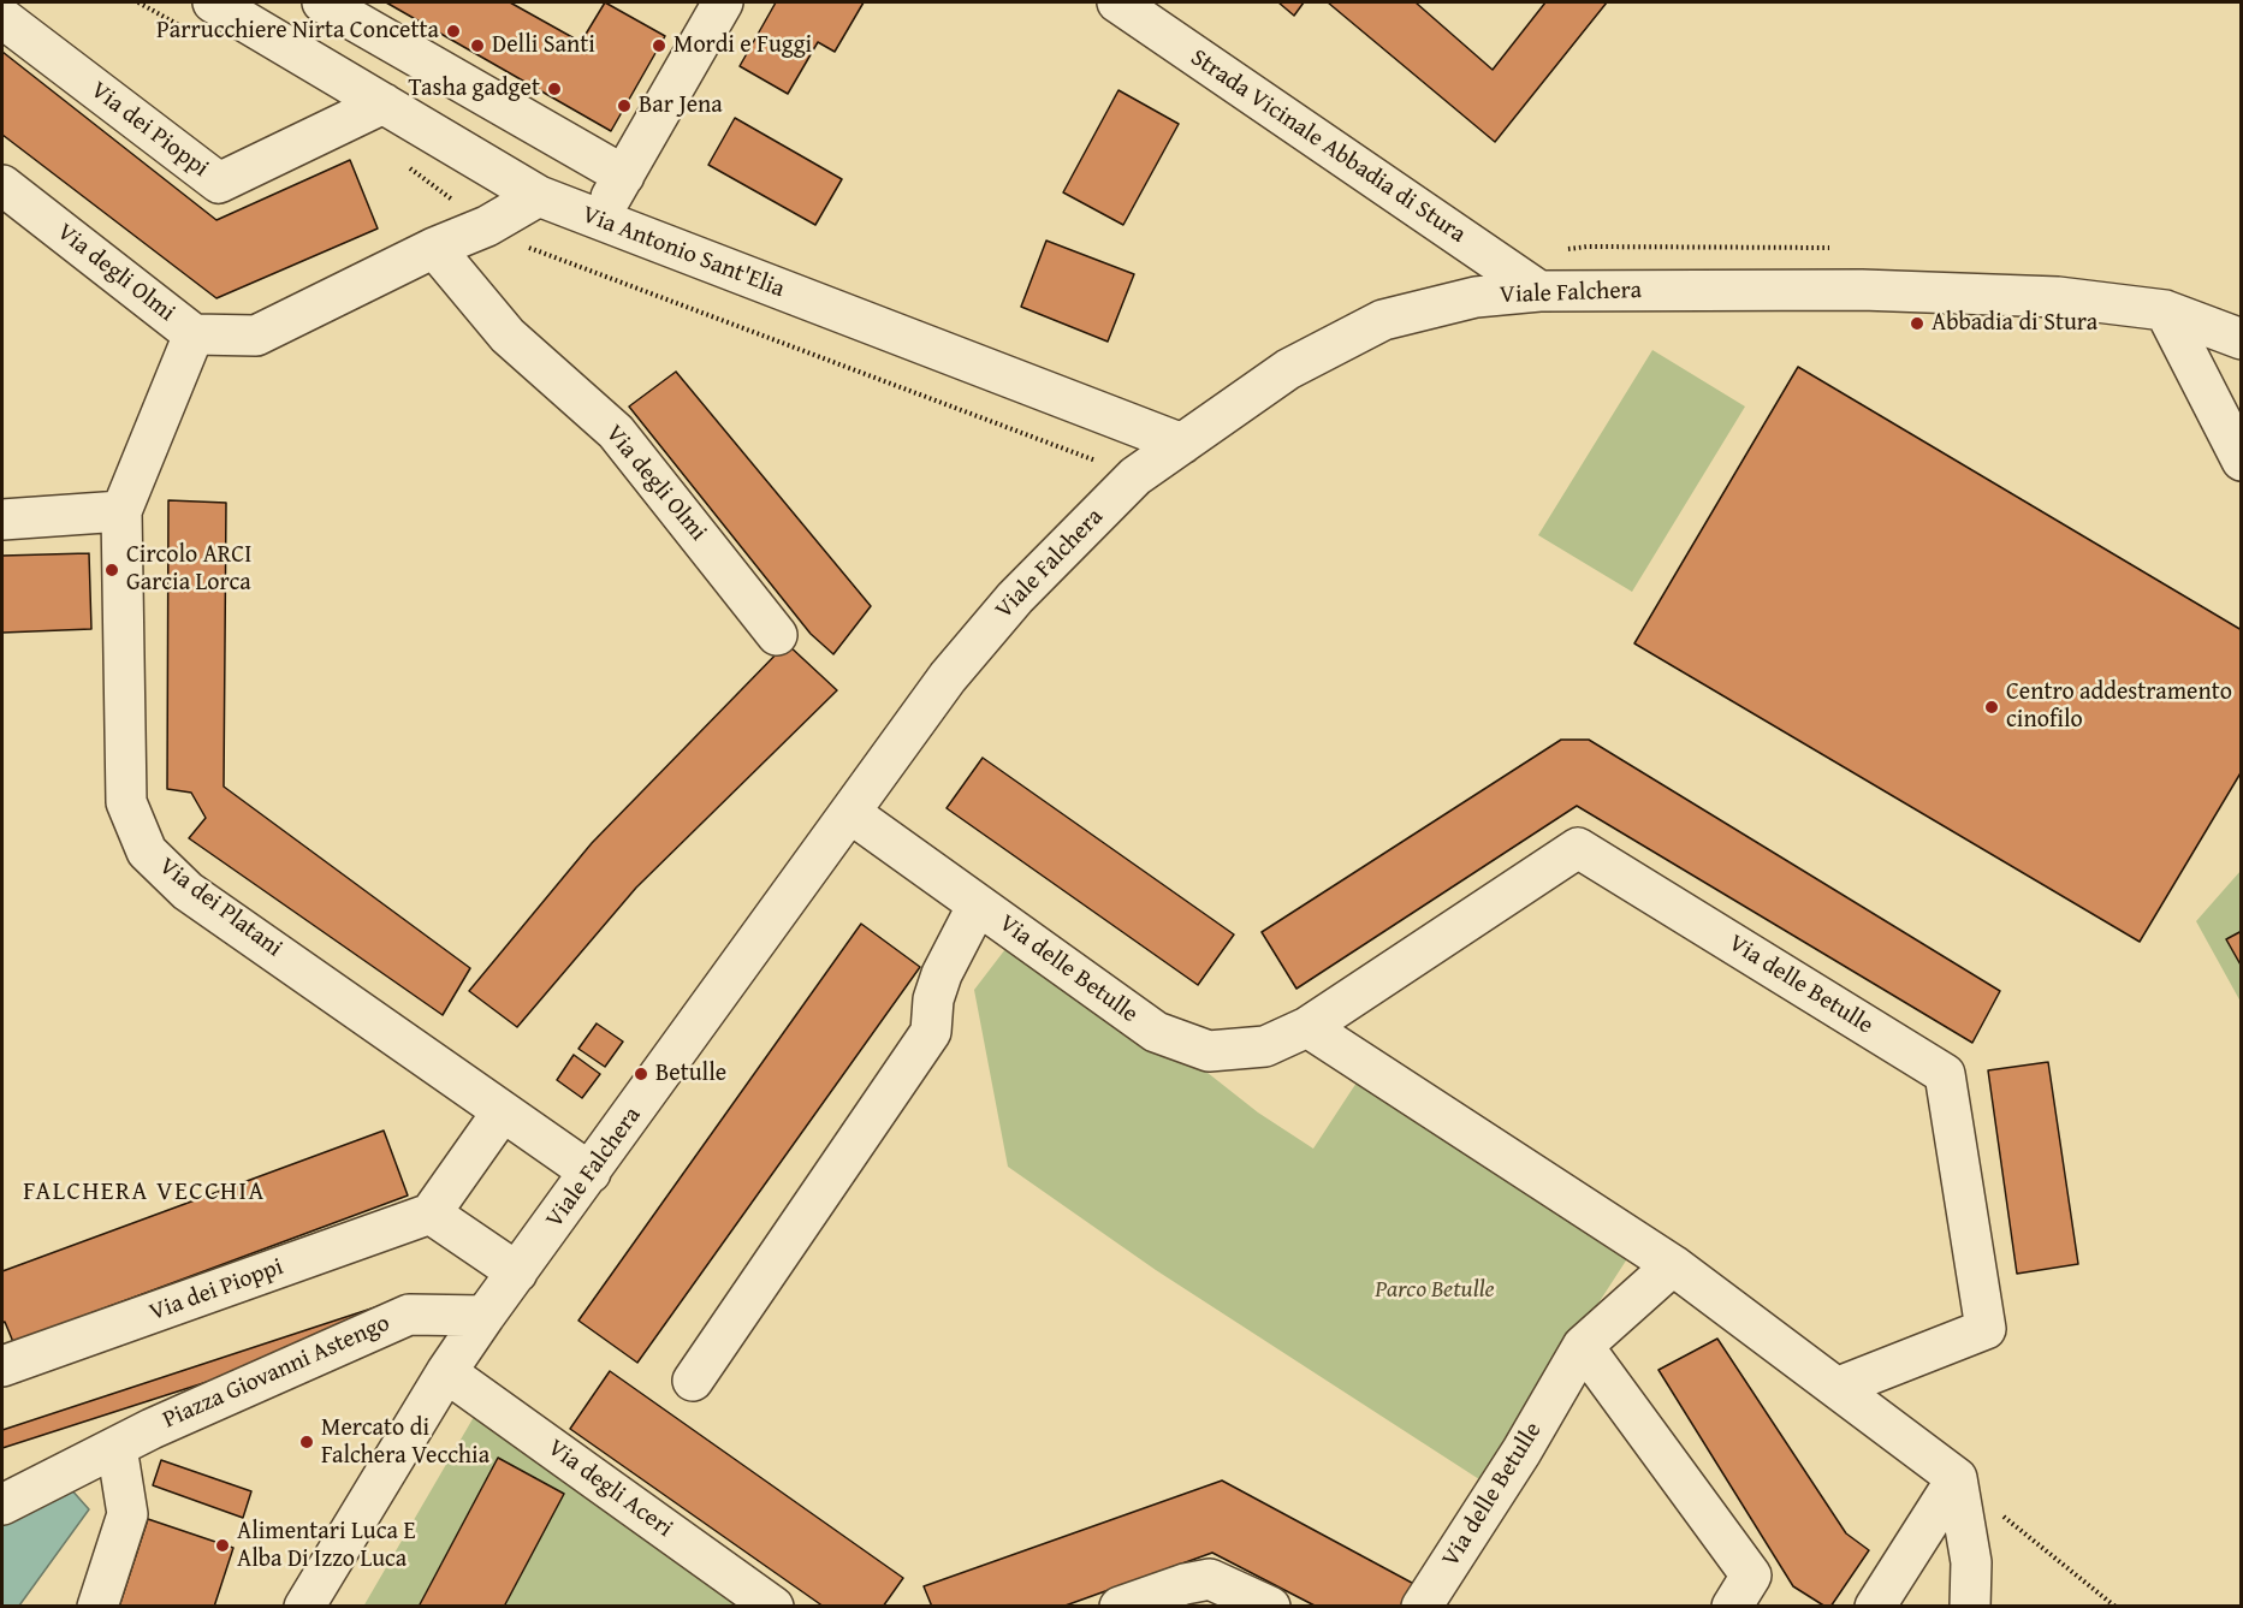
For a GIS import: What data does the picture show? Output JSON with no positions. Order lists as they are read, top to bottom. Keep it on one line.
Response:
{"streets":{"street":["Via dei Pioppi","Strada Vicinale Abbadia di Stura","Via Antonio Sant'Elia","Via degli Olmi","Viale Falchera","Via dei Platani","Via delle Betulle","Piazza Giovanni Astengo","Via degli Aceri"]},"crossings":[["Via dei Pioppi","Via Antonio Sant'Elia"],["Strada Vicinale Abbadia di Stura","Viale Falchera"],["Via Antonio Sant'Elia","Via degli Olmi"],["Via Antonio Sant'Elia","Viale Falchera"],["Via degli Olmi","Via dei Platani"],["Viale Falchera","Via dei Platani"],["Viale Falchera","Via delle Betulle"],["Viale Falchera","Piazza Giovanni Astengo"],["Viale Falchera","Via degli Aceri"]],"districts":["FALCHERA VECCHIA"],"parks":["Parco Betulle"],"places":["Parrucchiere Nirta Concetta","Delli Santi","Mordi e Fuggi","Tasha gadget","Bar Jena","Abbadia di Stura","Circolo ARCI Garcia Lorca","Centro addestramento cinofilo","Betulle","Mercato di Falchera Vecchia","Alimentari Luca E Alba Di Izzo Luca"]}
